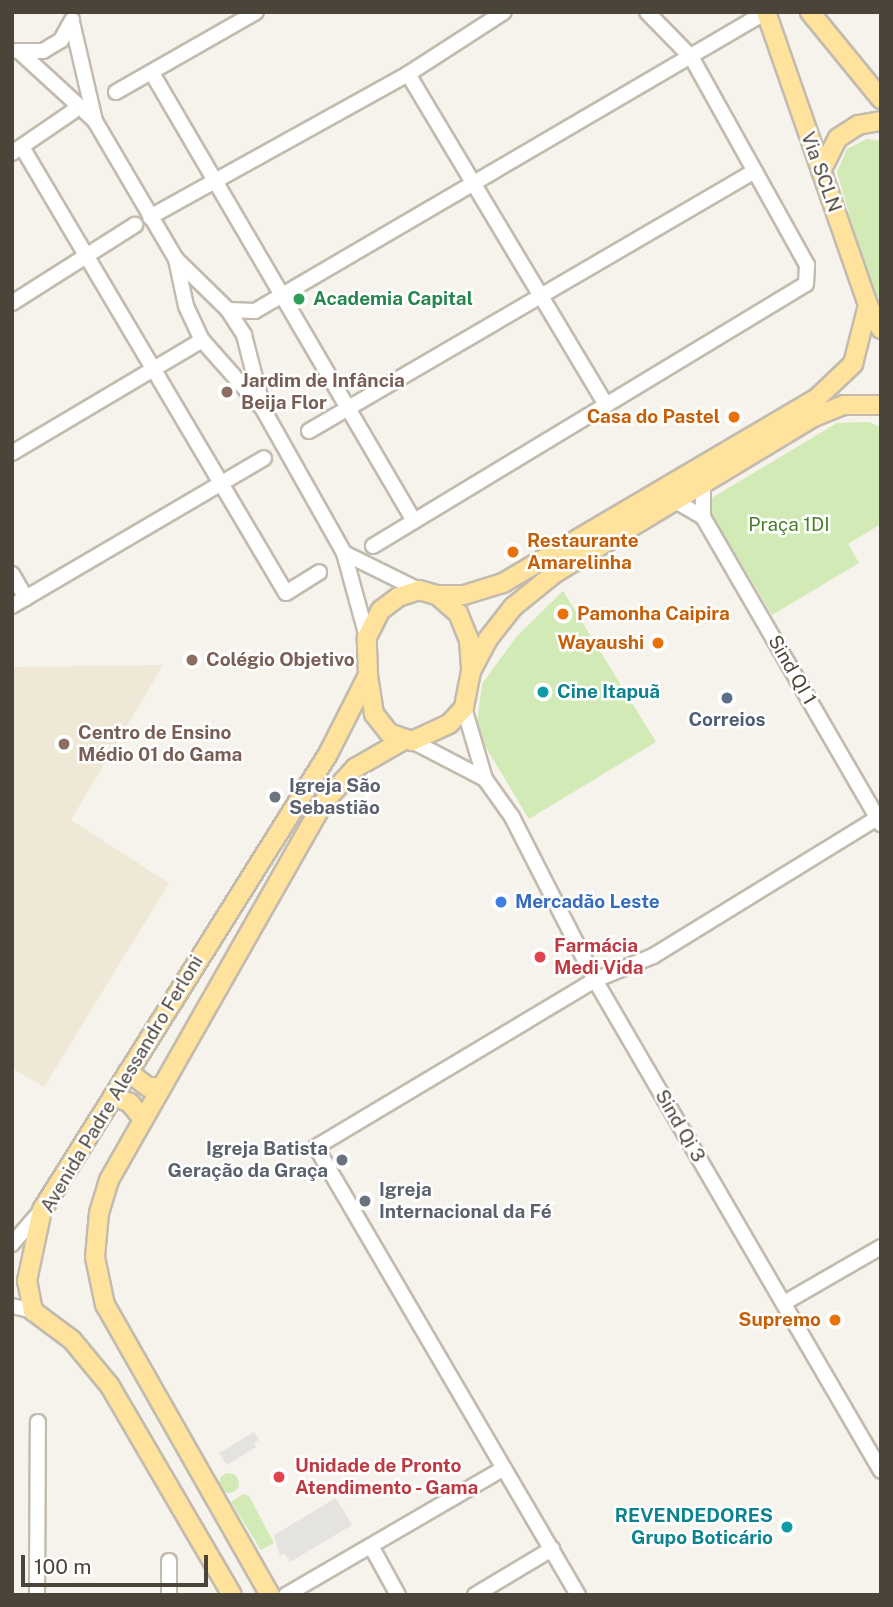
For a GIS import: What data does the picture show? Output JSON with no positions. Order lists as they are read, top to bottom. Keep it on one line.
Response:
{"streets":{"main road":["Via SCLN","Avenida Padre Alessandro Ferloni"],"street":["Sind QI 1","Sind Qi 3"]},"parks":["Praça 1DI"],"places":["Academia Capital","Jardim de Infância Beija Flor","Casa do Pastel","Restaurante Amarelinha","Pamonha Caipira","Wayaushi","Colégio Objetivo","Cine Itapuã","Correios","Centro de Ensino Médio 01 do Gama","Igreja São Sebastião","Mercadão Leste","Farmácia Medi Vida","Igreja Batista Geração da Graça","Igreja Internacional da Fé","Supremo","Unidade de Pronto Atendimento - Gama","REVENDEDORES Grupo Boticário"],"scale_bar":"100 m"}
